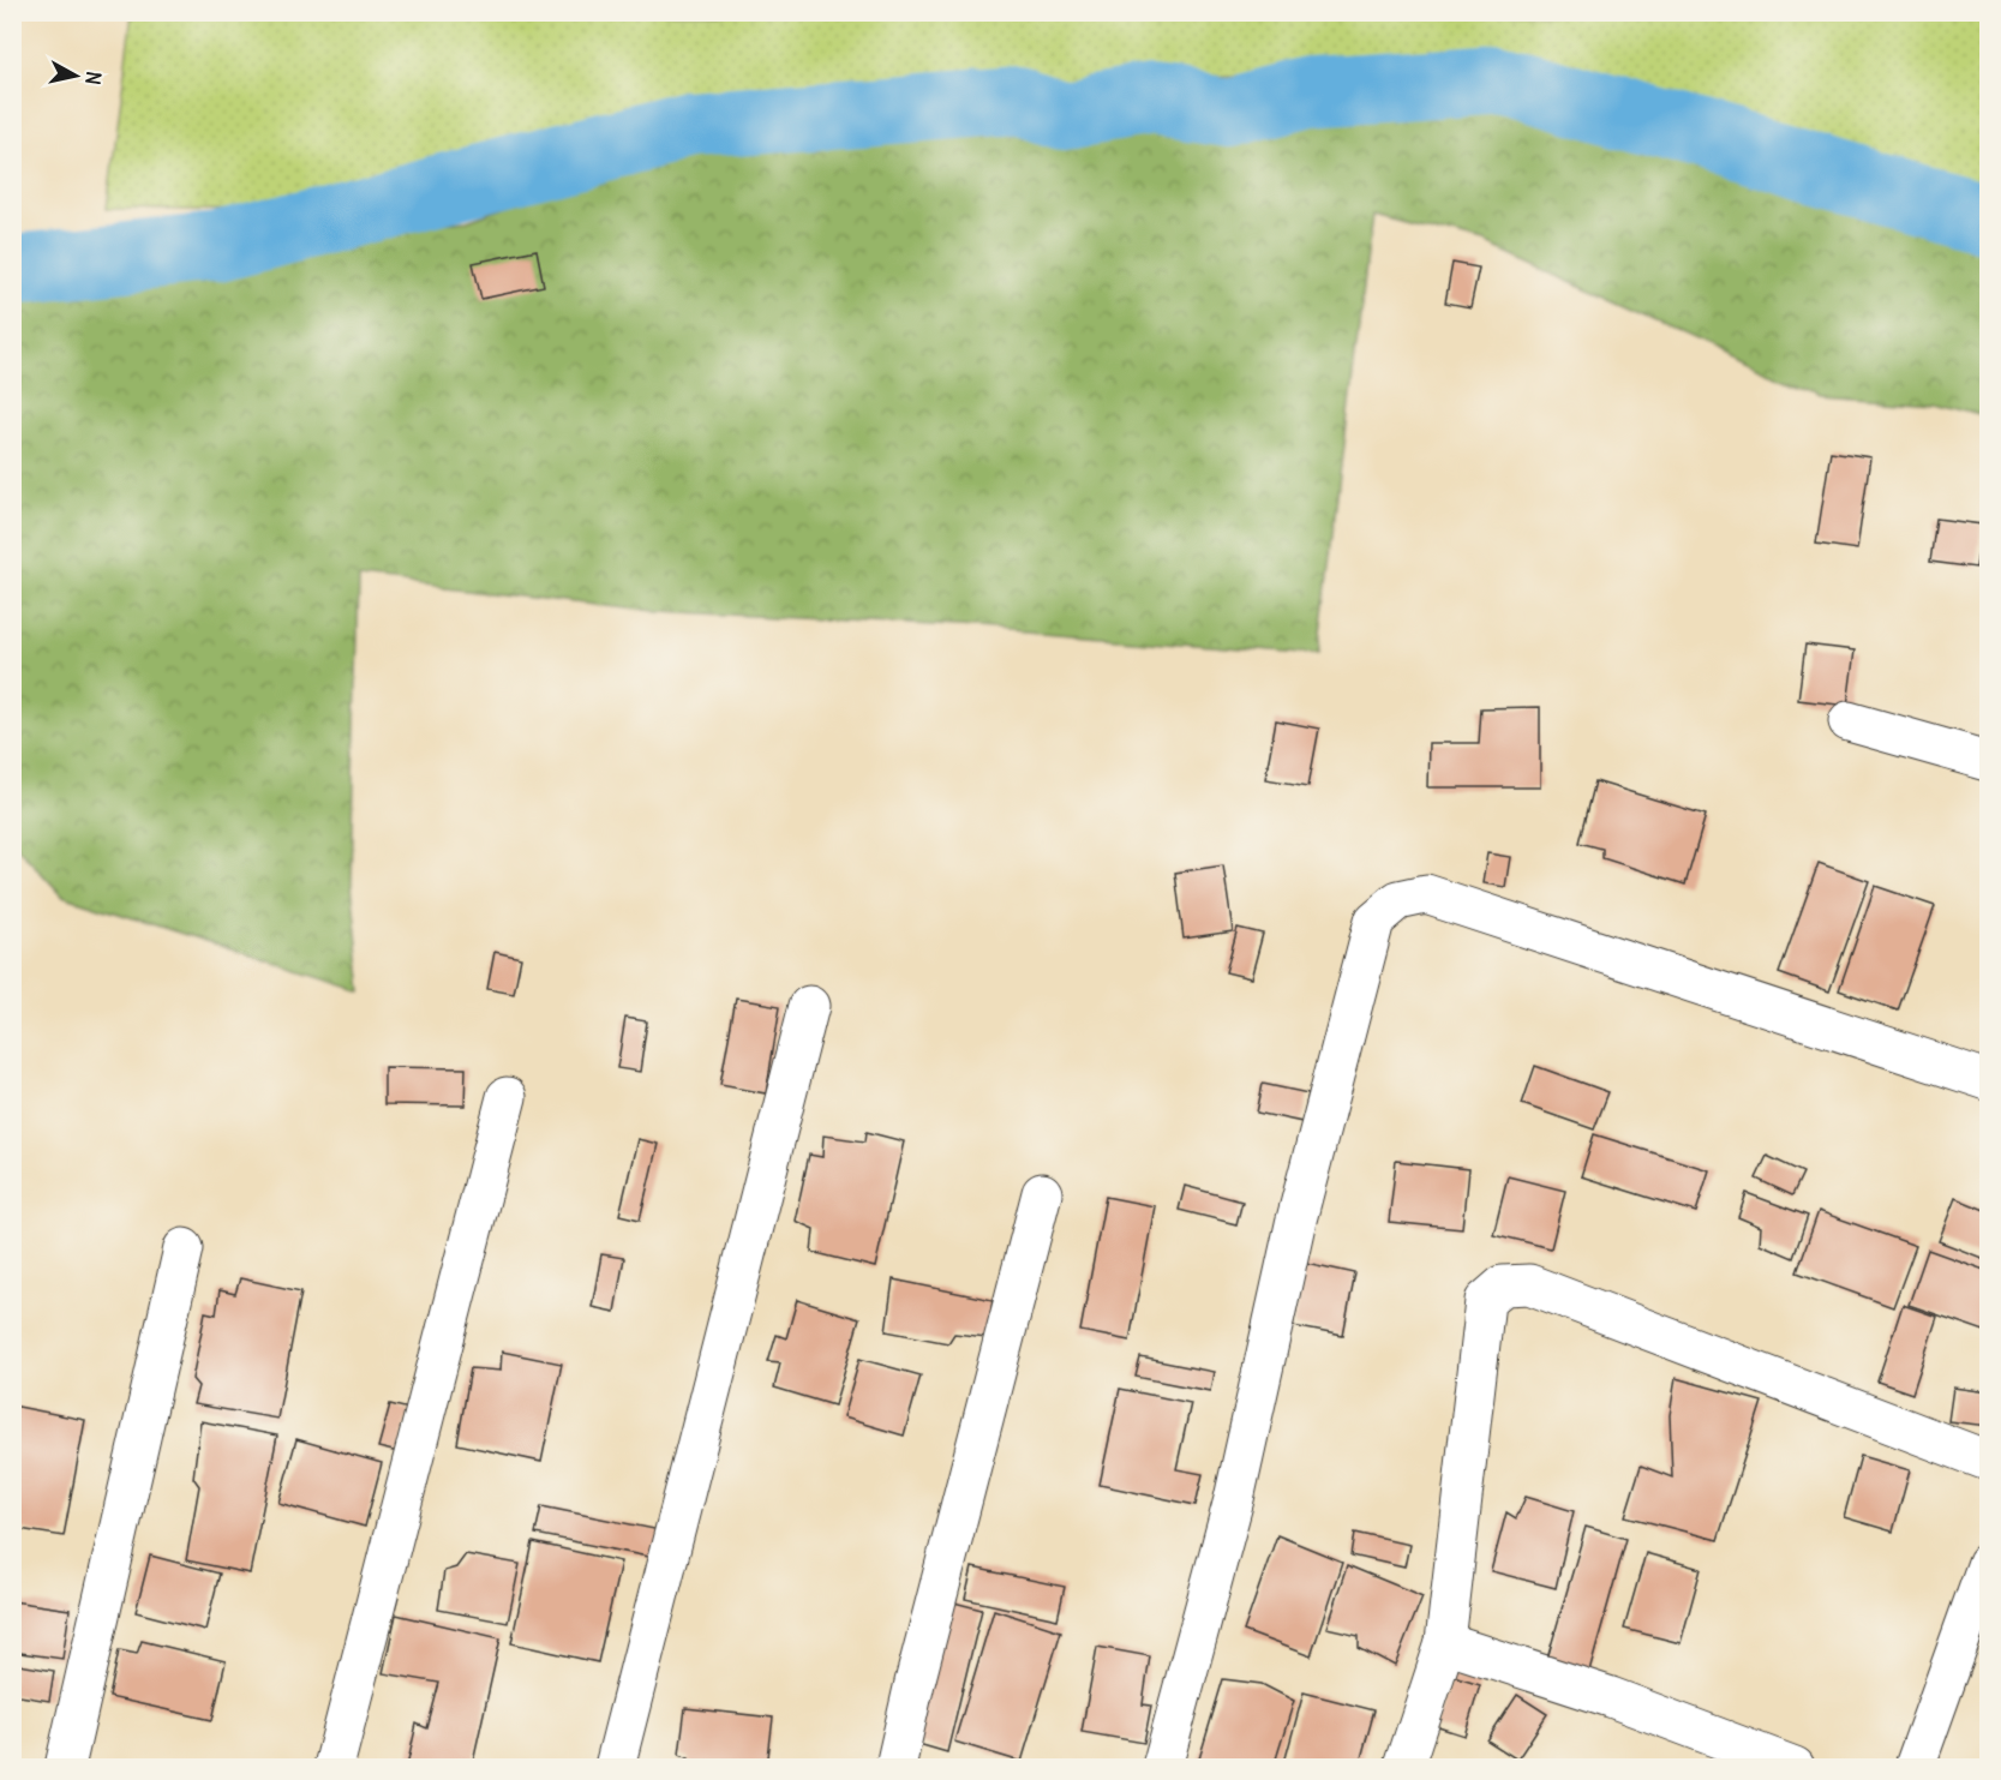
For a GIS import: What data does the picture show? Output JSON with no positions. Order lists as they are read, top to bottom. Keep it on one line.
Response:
{"north":"right"}
